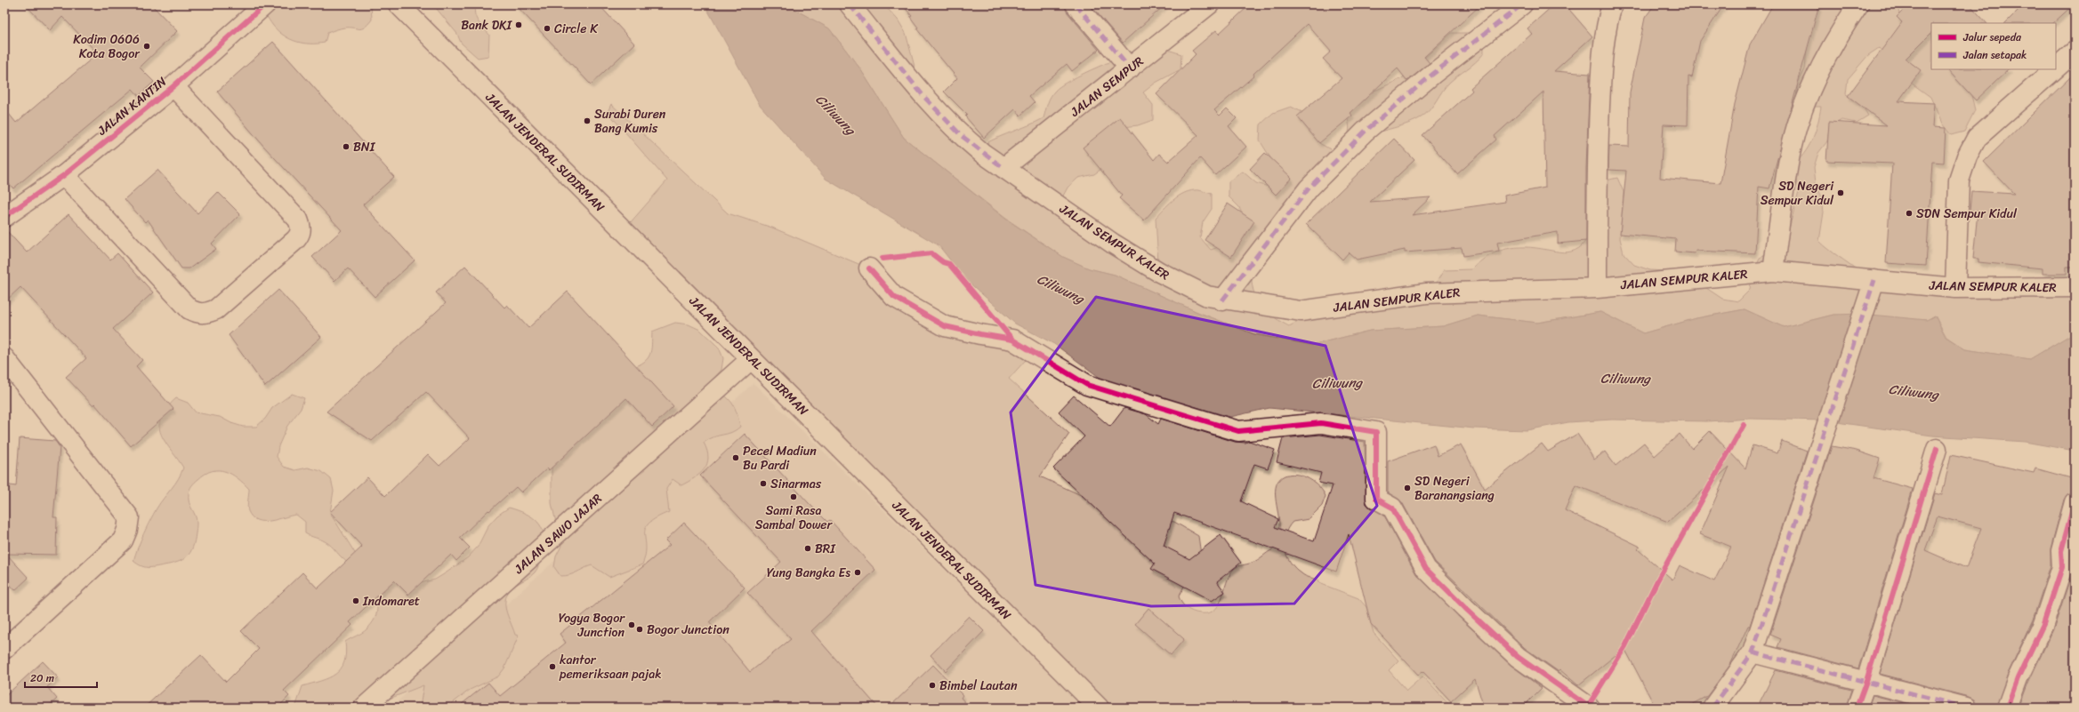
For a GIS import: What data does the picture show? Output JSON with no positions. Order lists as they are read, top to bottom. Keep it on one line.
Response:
{"streets":{"street":["JALAN SEMPUR","JALAN KANTIN","JALAN JENDERAL SUDIRMAN","JALAN SEMPUR KALER","JALAN SAWO JAJAR"]},"crossings":[["JALAN SEMPUR","JALAN SEMPUR KALER"],["JALAN JENDERAL SUDIRMAN","JALAN SAWO JAJAR"]],"water":["Ciliwung"],"places":["Bank DKI","Circle K","Kodim 0606 Kota Bogor","Surabi Duren Bang Kumis","BNI","SD Negeri Sempur Kidul","SDN Sempur Kidul","Pecel Madiun Bu Pardi","Sinarmas","SD Negeri Baranangsiang","Sami Rasa Sambal Dower","BRI","Yung Bangka Es","Indomaret","Yogya Bogor Junction","Bogor Junction","kantor pemeriksaan pajak","Bimbel Lautan"],"legend":["Jalur sepeda","Jalan setapak"],"scale_bar":"20 m"}
